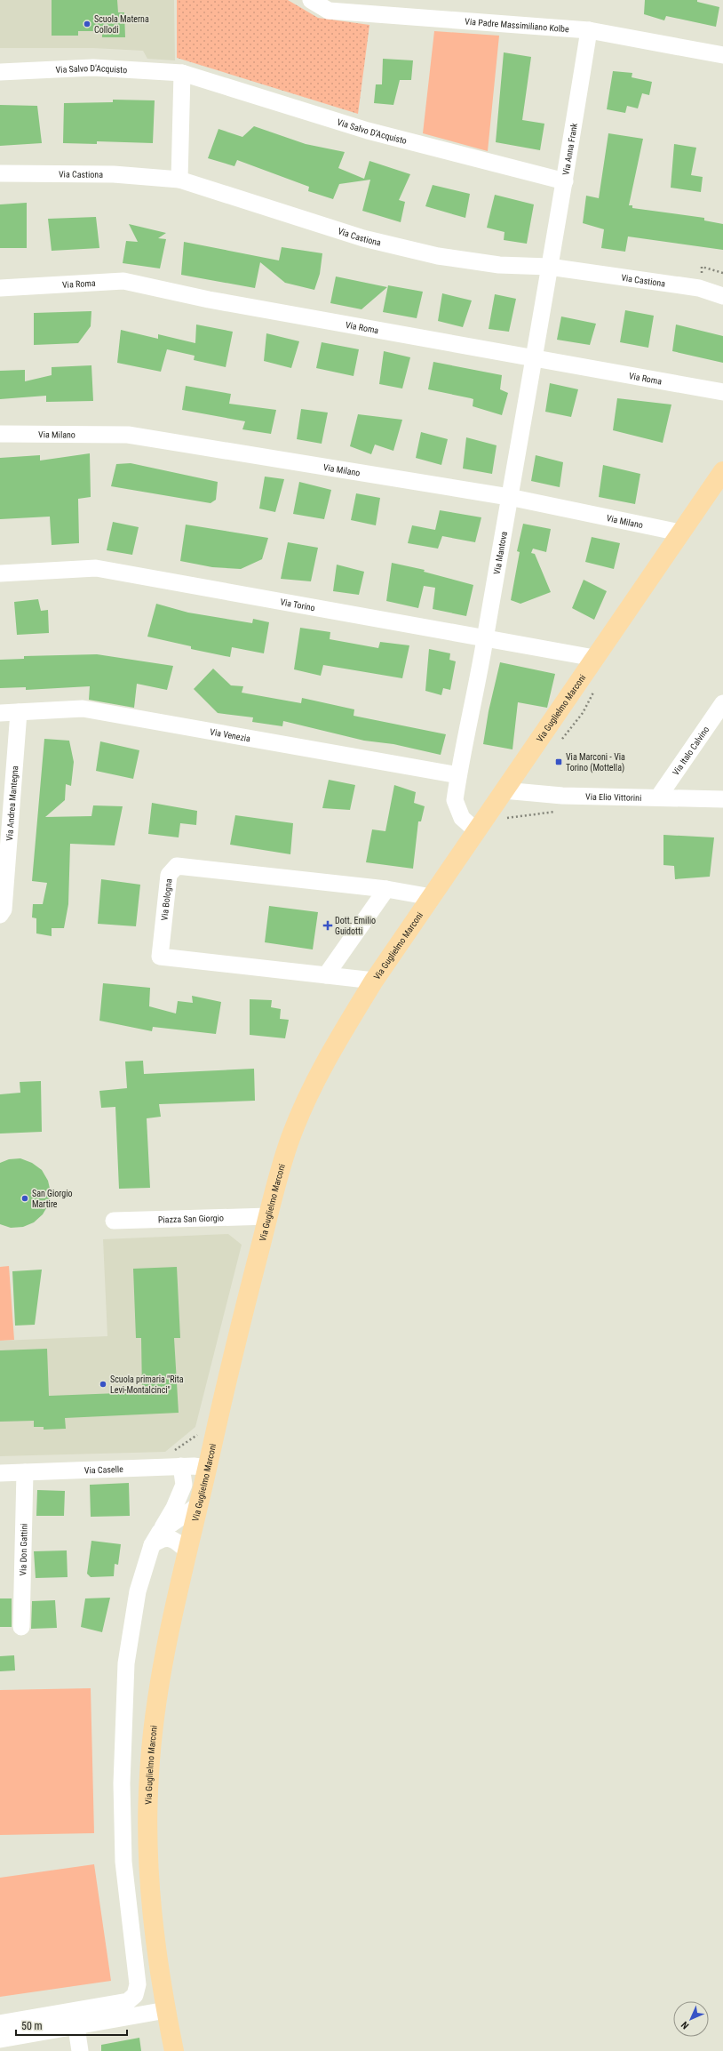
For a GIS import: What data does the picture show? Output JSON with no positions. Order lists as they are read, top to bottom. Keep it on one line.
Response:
{"streets":{"main road":["Via Guglielmo Marconi"],"street":["Via Padre Massimiliano Kolbe","Via Salvo D'Acquisto","Via Anna Frank","Via Castiona","Via Roma","Via Milano","Via Mantova","Via Torino","Via Venezia","Via Italo Calvino","Via Elio Vittorini","Via Andrea Mantegna","Via Bologna","Piazza San Giorgio","Via Caselle","Via Don Gattini"]},"crossings":[["Via Padre Massimiliano Kolbe","Via Anna Frank"],["Via Salvo D'Acquisto","Via Anna Frank"],["Via Anna Frank","Via Castiona"],["Via Anna Frank","Via Mantova"],["Via Castiona","Via Mantova"],["Via Roma","Via Mantova"],["Via Milano","Via Mantova"],["Via Milano","Via Guglielmo Marconi"],["Via Mantova","Via Torino"],["Via Mantova","Via Guglielmo Marconi"],["Via Mantova","Via Venezia"],["Via Torino","Via Guglielmo Marconi"],["Via Guglielmo Marconi","Via Elio Vittorini"],["Via Guglielmo Marconi","Via Bologna"],["Via Guglielmo Marconi","Piazza San Giorgio"],["Via Guglielmo Marconi","Via Caselle"],["Via Venezia","Via Andrea Mantegna"],["Via Italo Calvino","Via Elio Vittorini"],["Via Caselle","Via Don Gattini"]],"places":{"other":["Scuola Materna Collodi","San Giorgio Martire","Scuola primaria \"Rita Levi-Montalcinci\""],"transit":["Via Marconi - Via Torino (Mottella)"],"health":["Dott. Emilio Guidotti"]},"scale_bar":"50 m","north":"bottom left"}
